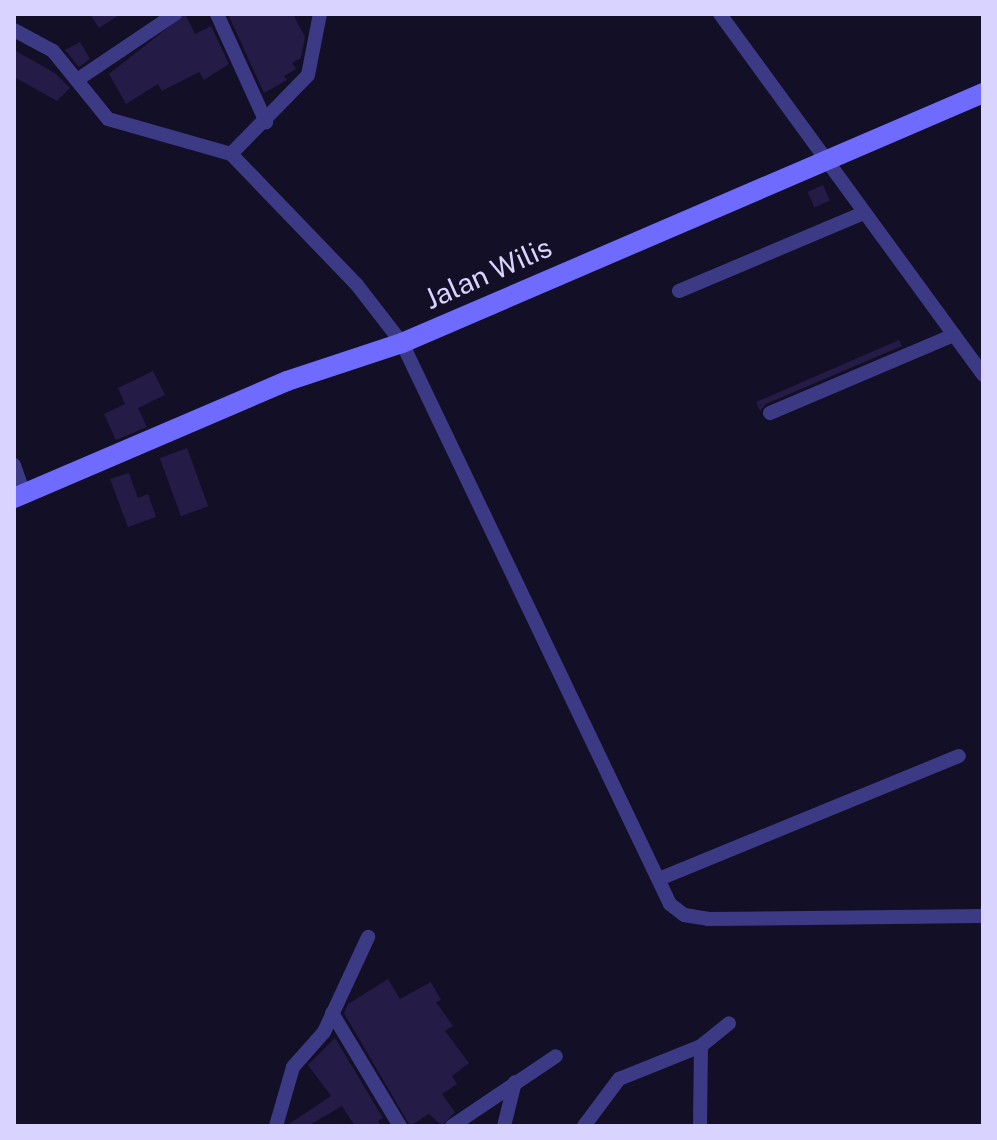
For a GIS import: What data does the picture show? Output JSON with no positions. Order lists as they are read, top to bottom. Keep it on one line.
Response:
{"streets":{"main road":["Jalan Wilis"]}}
